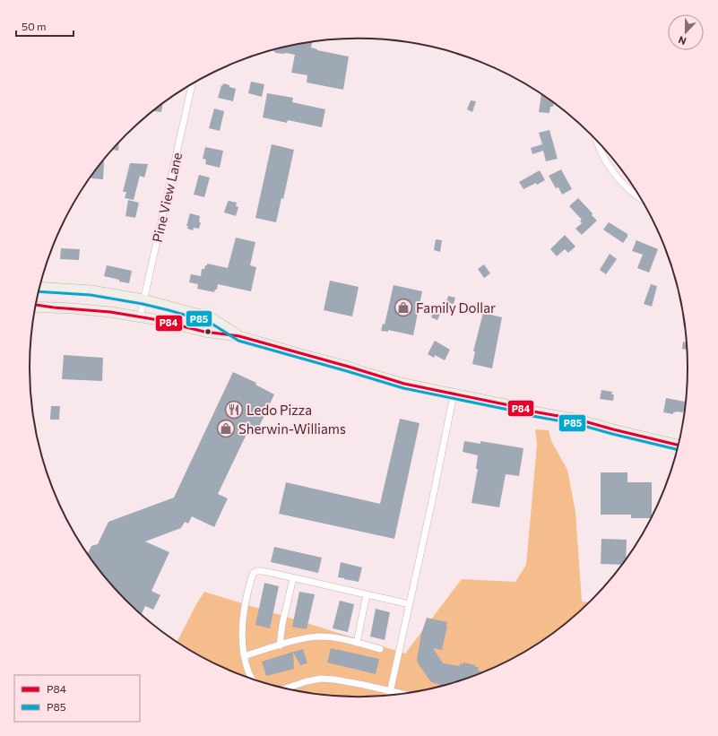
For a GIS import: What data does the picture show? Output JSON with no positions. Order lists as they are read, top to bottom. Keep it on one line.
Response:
{"streets":{"street":["Pine View Lane"]},"places":{"shop":["Family Dollar","Sherwin-Williams"],"restaurant":["Ledo Pizza"]},"lines":["transit line P85","transit line P84"],"legend":["P84","P85"],"scale_bar":"50 m","north":"bottom"}
